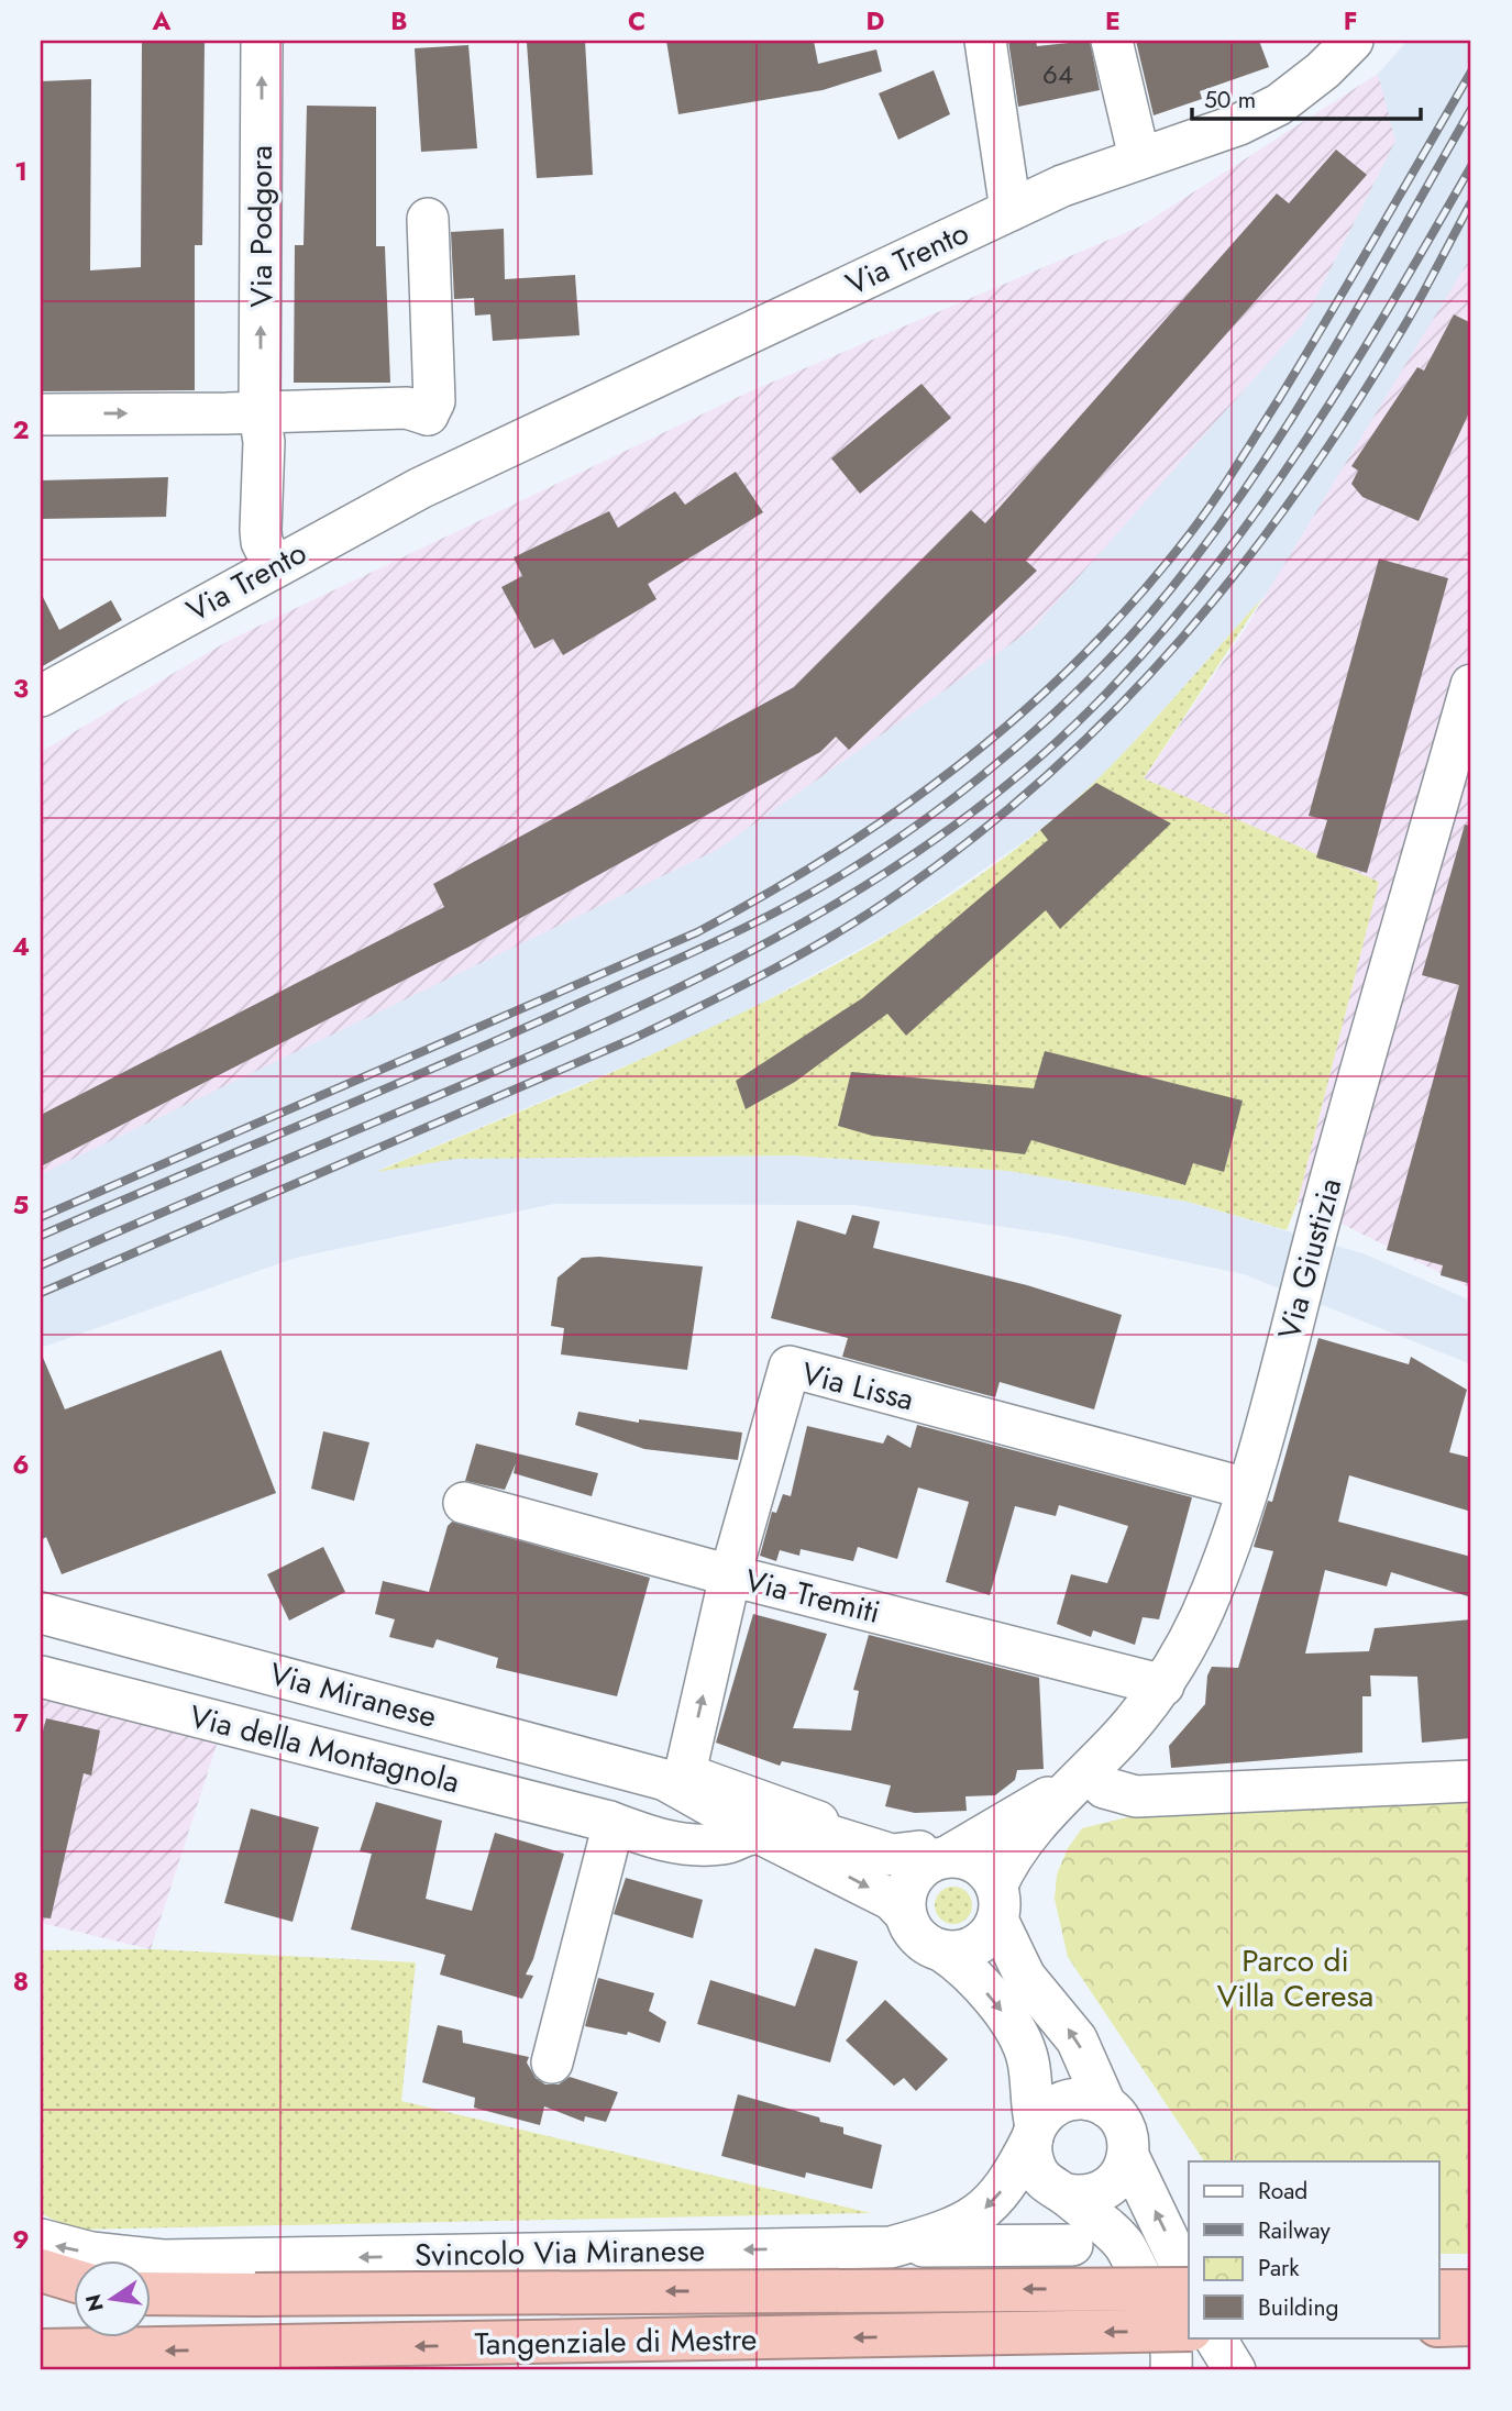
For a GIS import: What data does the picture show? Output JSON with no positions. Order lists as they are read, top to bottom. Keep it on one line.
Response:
{"streets":{"highway":["Tangenziale di Mestre"],"street":["Via Podgora","Via Trento","Via Giustizia","Via Lissa","Via Tremiti","Via Miranese","Via della Montagnola","Svincolo Via Miranese"]},"crossings":[["Via Podgora","Via Trento"],["Via Giustizia","Via Lissa"],["Via Giustizia","Via Tremiti"],["Via Giustizia","Via Miranese"],["Via Lissa","Via Tremiti"],["Via Lissa","Via Miranese"]],"one_way":["Svincolo Via Miranese"],"parks":["Parco di Villa Ceresa"],"house_numbers":["64"],"legend":["Road","Railway","Park","Building"],"scale_bar":"50 m","north":"left","grid":{"columns":["A","B","C","D","E","F"],"rows":["1","2","3","4","5","6","7","8","9"]}}
